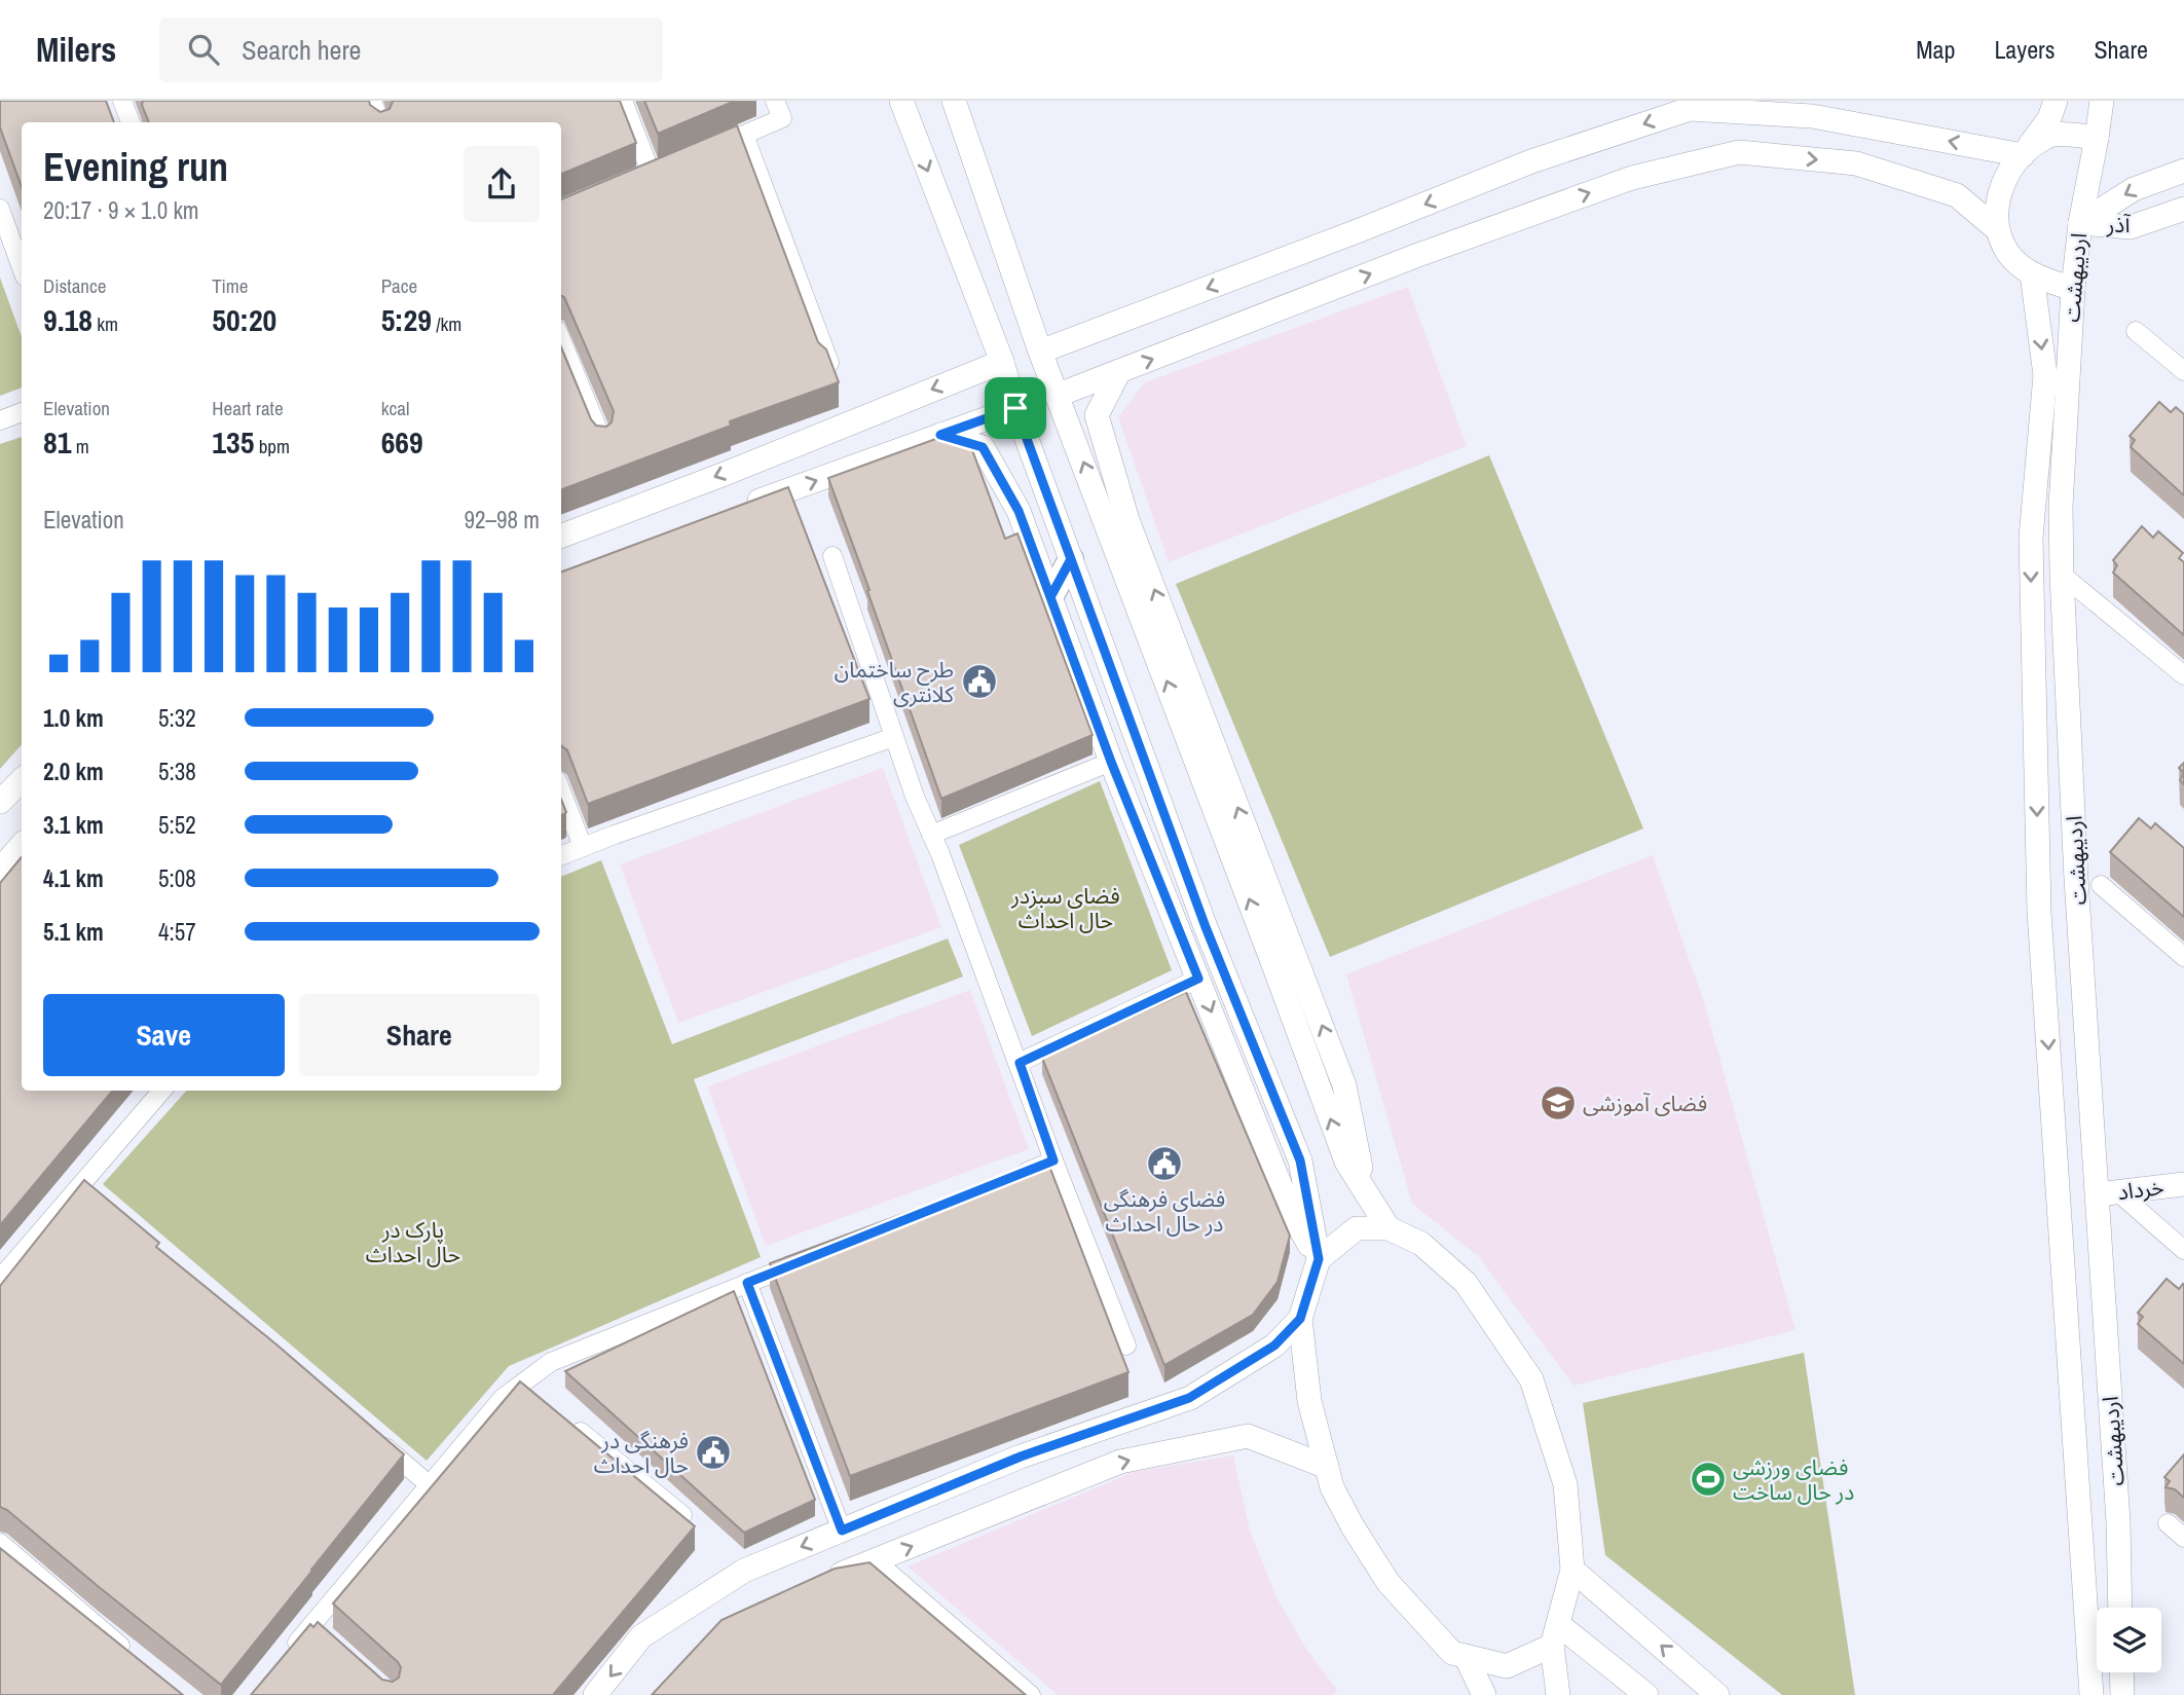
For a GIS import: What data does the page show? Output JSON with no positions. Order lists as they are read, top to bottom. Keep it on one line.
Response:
{"streets":{"street":["آذر","اردیبهشت","خرداد"]},"crossings":[["آذر","اردیبهشت"],["اردیبهشت","خرداد"]],"parks":["فضای سبزدر حال احداث","پارک در حال احداث"],"places":{"public building":["طرح ساختمان کلانتری","فضای فرهنگی در حال احداث","فرهنگی در حال احداث"],"school or university":["فضای آموزشی"],"sports":["فضای ورزشی در حال ساخت"]},"page":{"header":"Milers","search":"Search here","nav":["Map","Layers","Share"],"heading":["Evening run","20:17 · 9 × 1.0 km"],"stats":[["Distance","9.18 km"],["Time","50:20"],["Pace","5:29 /km"],["Elevation","81 m"],["Heart rate","135 bpm"],["kcal","669"]],"chart":["Elevation","92–98 m"],"list":[{"name":"1.0 km","note":"5:32"},{"name":"2.0 km","note":"5:38"},{"name":"3.1 km","note":"5:52"},{"name":"4.1 km","note":"5:08"},{"name":"5.1 km","note":"4:57"}],"buttons":["Save","Share"]}}
